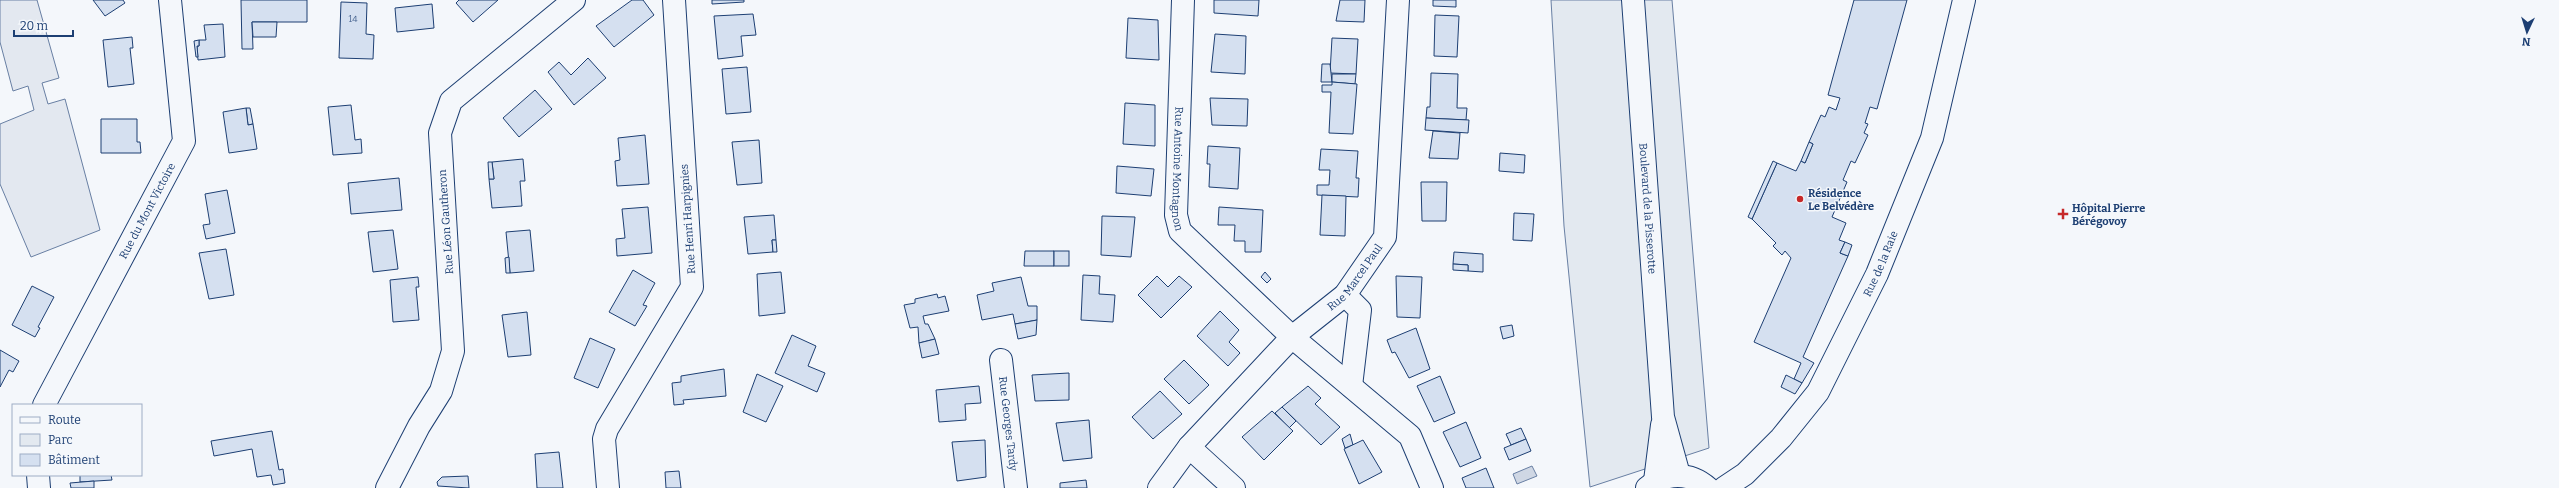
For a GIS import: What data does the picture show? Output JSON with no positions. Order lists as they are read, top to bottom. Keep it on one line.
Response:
{"streets":{"street":["Rue Antoine Montagnon","Boulevard de la Pisserotte","Rue du Mont Victoire","Rue Henri Harpignies","Rue Léon Gautheron","Rue de la Raie","Rue Marcel Paul","Rue Georges Tardy"]},"crossings":[["Rue Antoine Montagnon","Rue Marcel Paul"]],"places":{"other":["Résidence Le Belvédère"],"health":["Hôpital Pierre Bérégovoy"]},"house_numbers":["14"],"legend":["Route","Parc","Bâtiment"],"scale_bar":"20 m","north":"bottom"}
